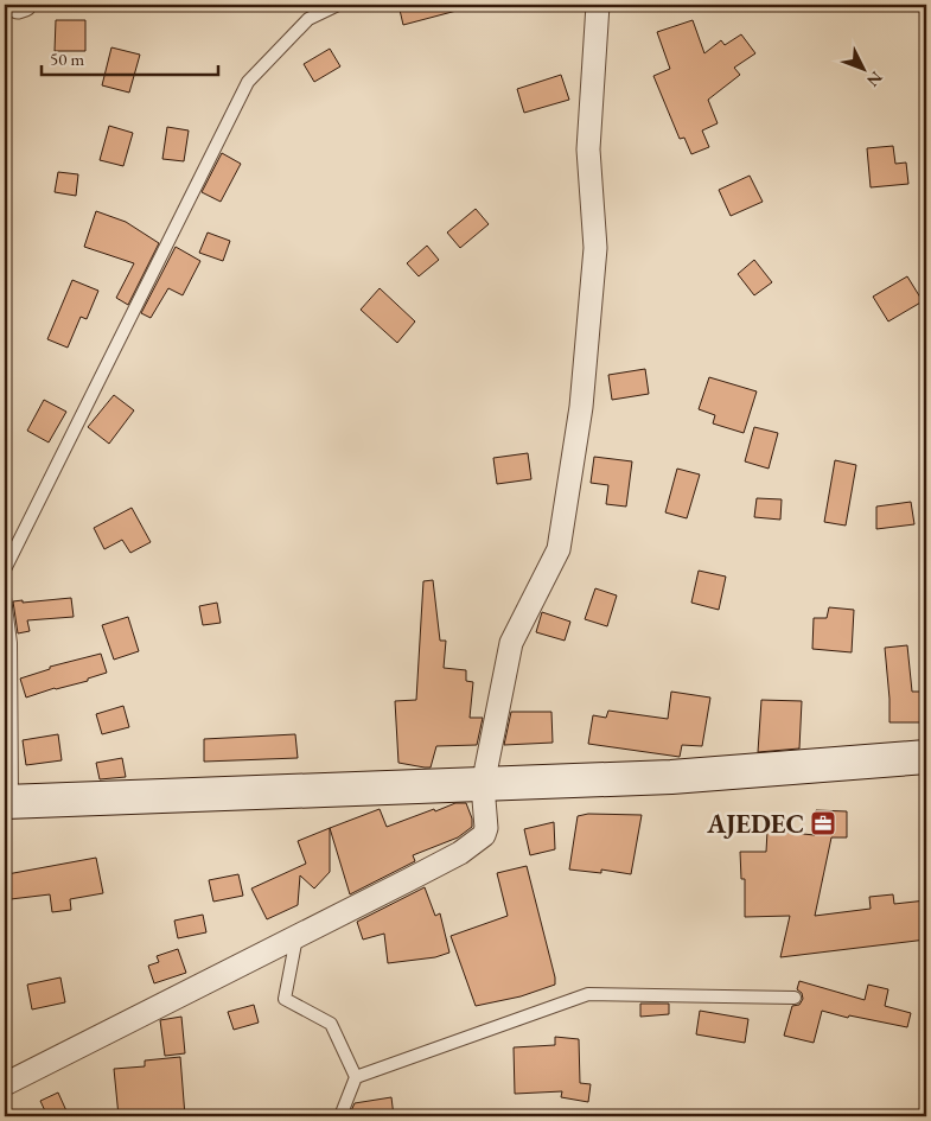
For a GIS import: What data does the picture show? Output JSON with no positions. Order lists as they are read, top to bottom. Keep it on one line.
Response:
{"places":{"office":["AJEDEC"]},"scale_bar":"50 m","north":"bottom right"}
